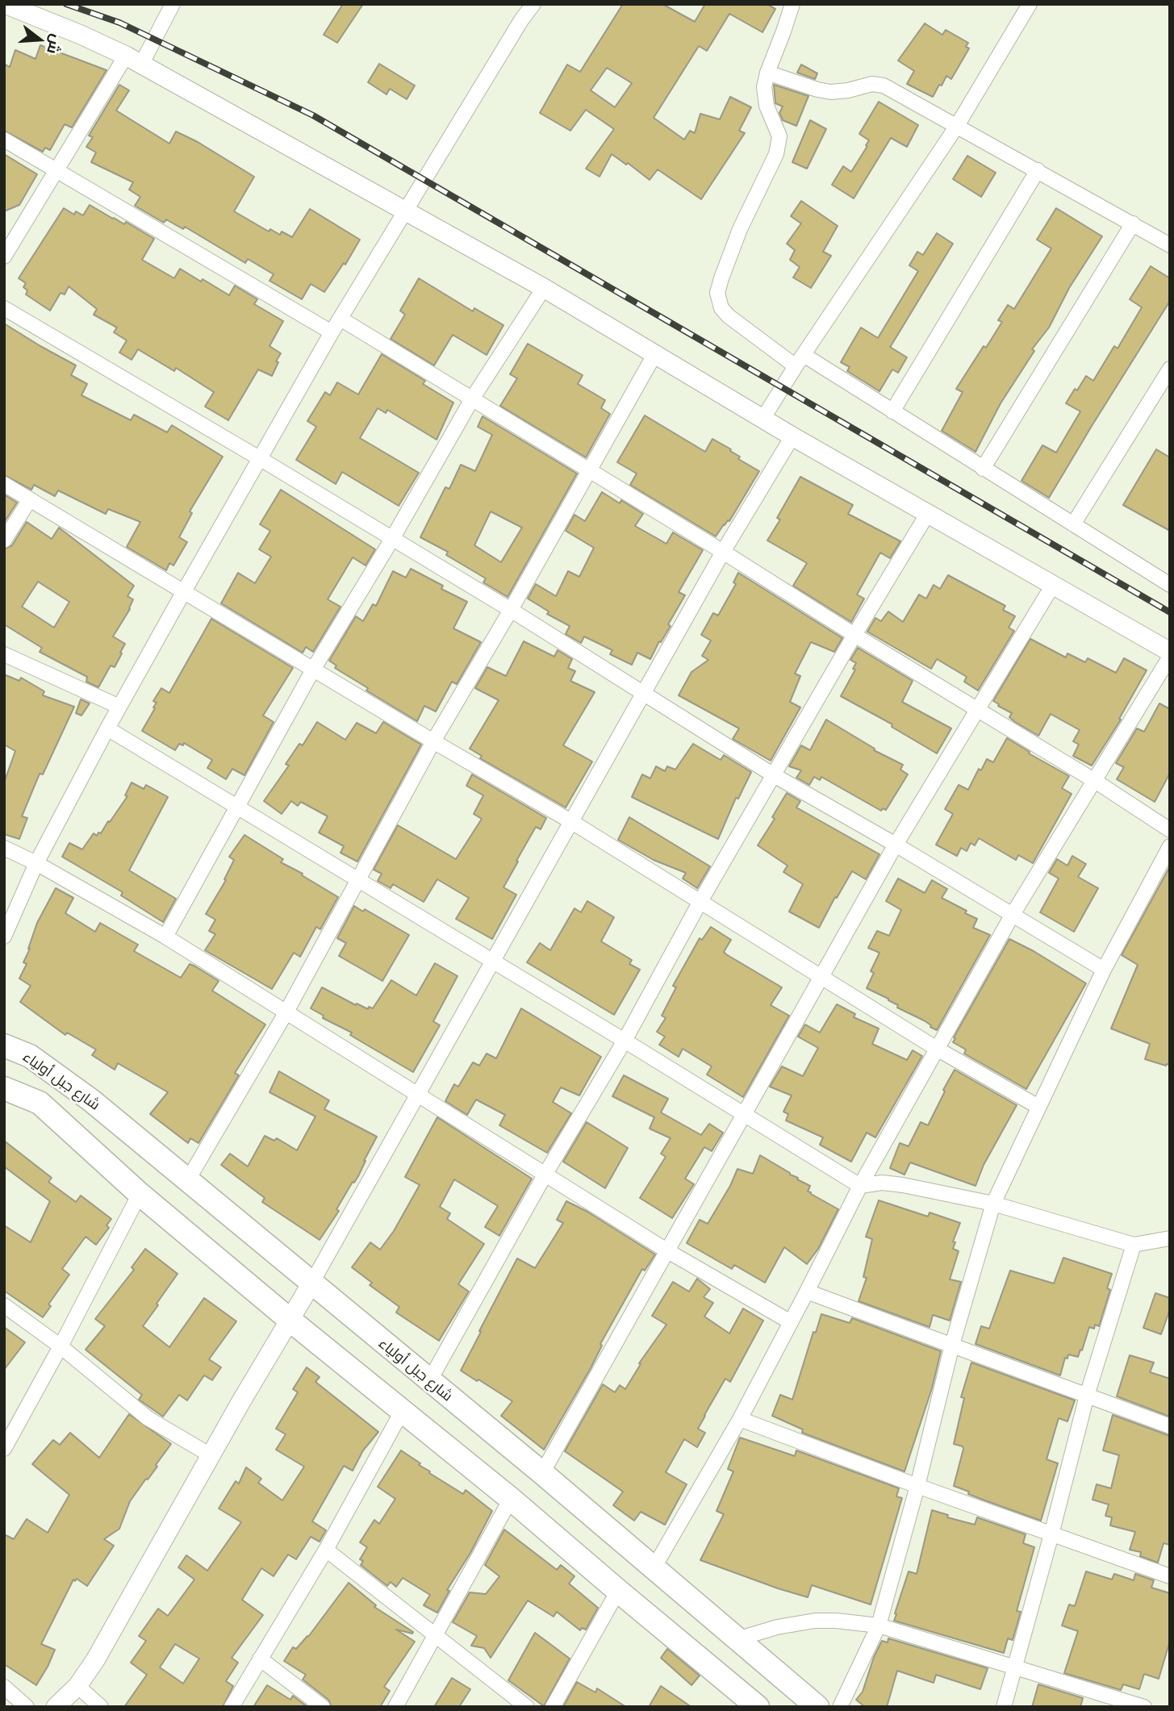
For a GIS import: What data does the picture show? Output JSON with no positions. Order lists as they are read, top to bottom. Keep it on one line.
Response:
{"streets":{"main road":["شارع جبل أولياء"]},"north":"right"}
